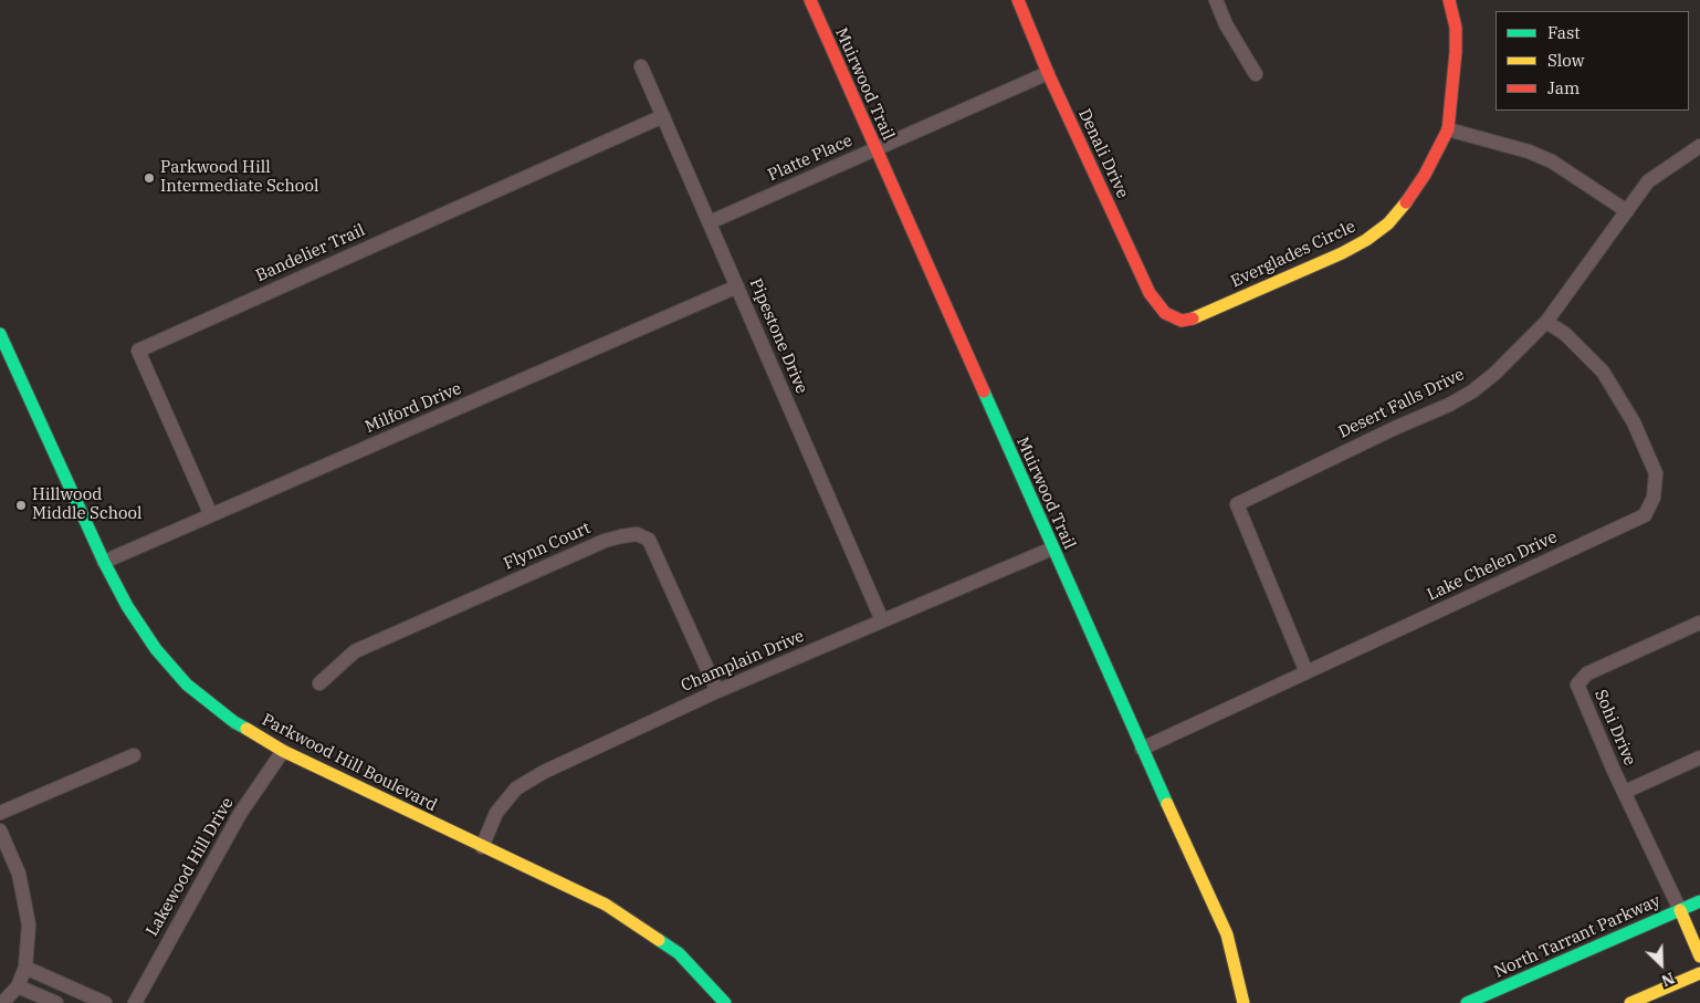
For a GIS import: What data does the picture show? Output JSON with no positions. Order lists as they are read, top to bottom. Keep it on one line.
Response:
{"streets":{"street":["Muirwood Trail","Denali Drive","Platte Place","Bandelier Trail","Everglades Circle","Pipestone Drive","Desert Falls Drive","Milford Drive","Flynn Court","Lake Chelen Drive","Champlain Drive","Sohi Drive","Parkwood Hill Boulevard","Lakewood Hill Drive","North Tarrant Parkway"]},"crossings":[["Muirwood Trail","Platte Place"],["Muirwood Trail","Lake Chelen Drive"],["Muirwood Trail","Champlain Drive"],["Denali Drive","Platte Place"],["Denali Drive","Everglades Circle"],["Platte Place","Pipestone Drive"],["Bandelier Trail","Pipestone Drive"],["Bandelier Trail","Milford Drive"],["Pipestone Drive","Milford Drive"],["Pipestone Drive","Champlain Drive"],["Desert Falls Drive","Lake Chelen Drive"],["Milford Drive","Parkwood Hill Boulevard"],["Flynn Court","Champlain Drive"],["Champlain Drive","Parkwood Hill Boulevard"],["Sohi Drive","North Tarrant Parkway"],["Parkwood Hill Boulevard","Lakewood Hill Drive"]],"places":["Parkwood Hill Intermediate School","Hillwood Middle School"],"legend":["Fast","Slow","Jam"],"north":"bottom right"}
